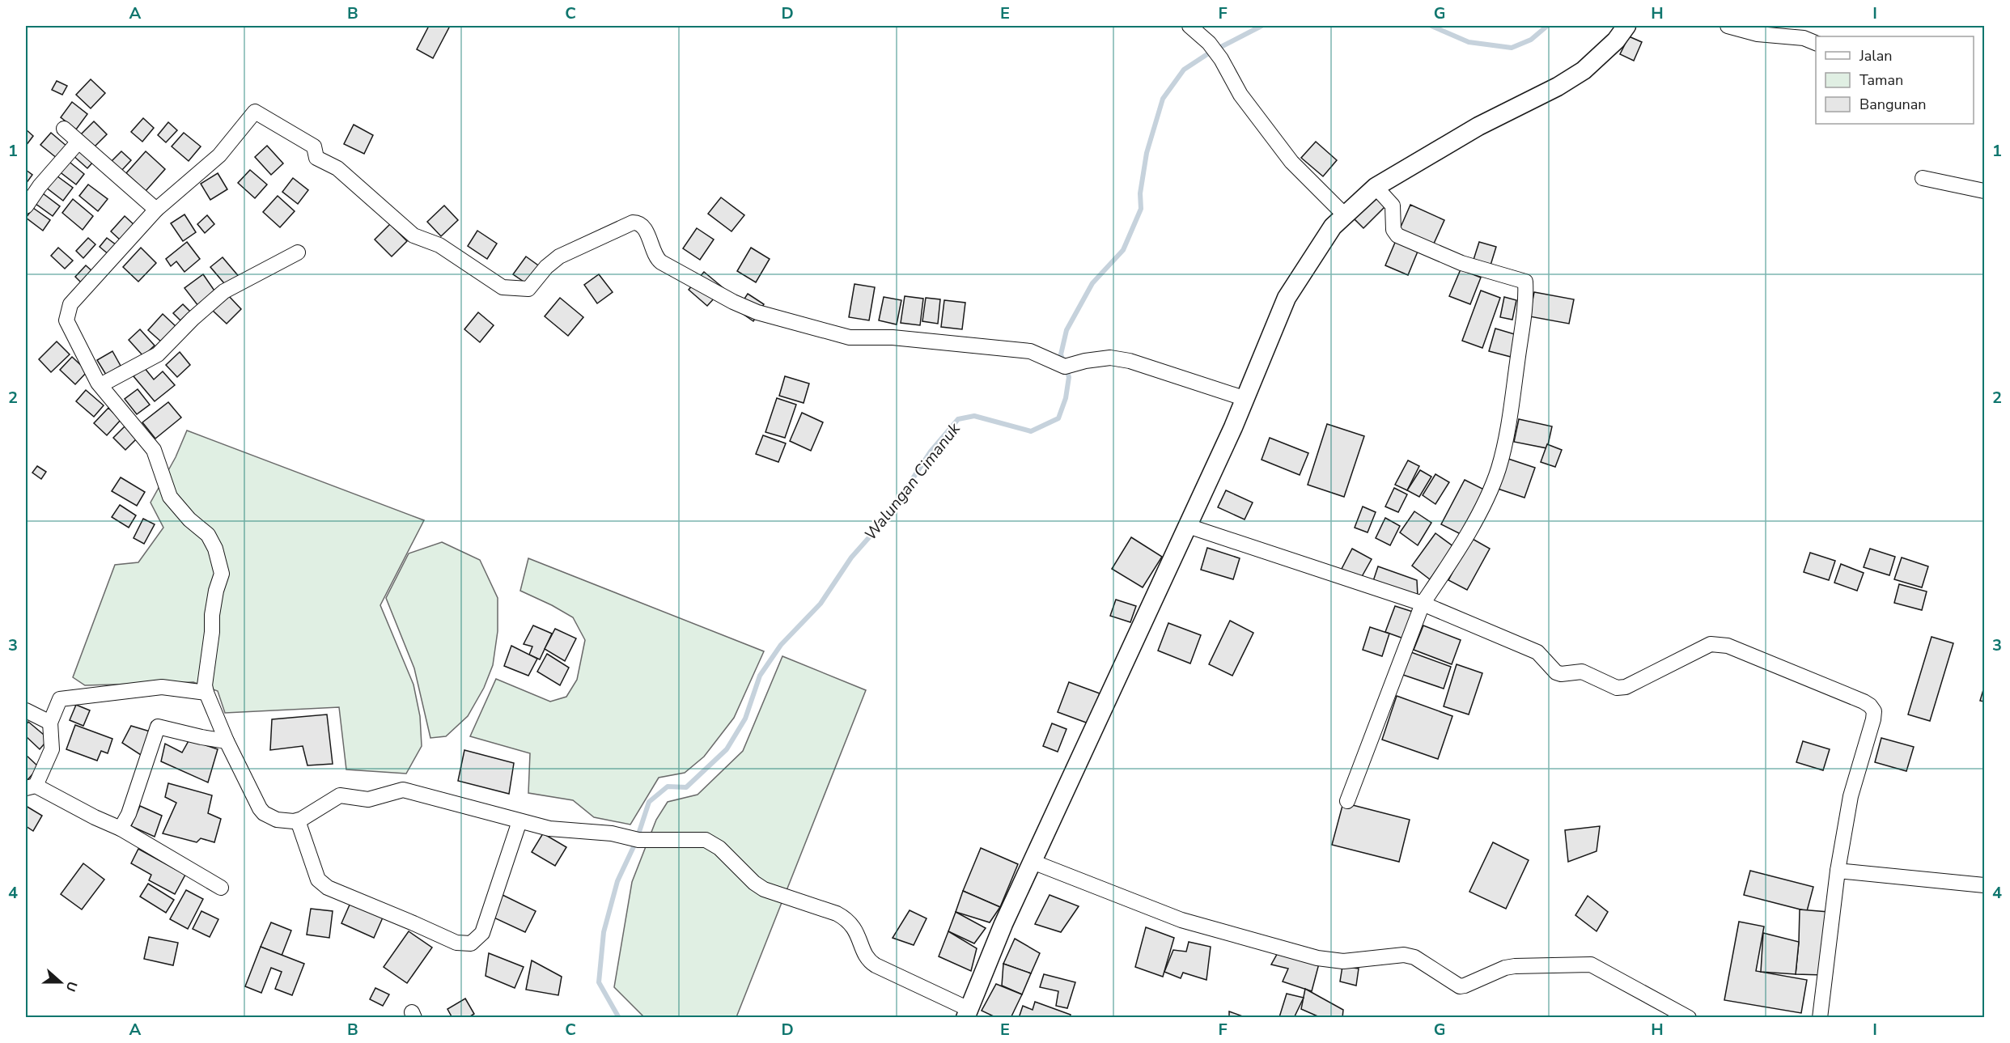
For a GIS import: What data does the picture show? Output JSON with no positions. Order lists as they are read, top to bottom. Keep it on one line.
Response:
{"water":["Walungan Cimanuk"],"legend":["Jalan","Taman","Bangunan"],"north":"right","grid":{"columns":["A","B","C","D","E","F","G","H","I"],"rows":["1","2","3","4"]}}
